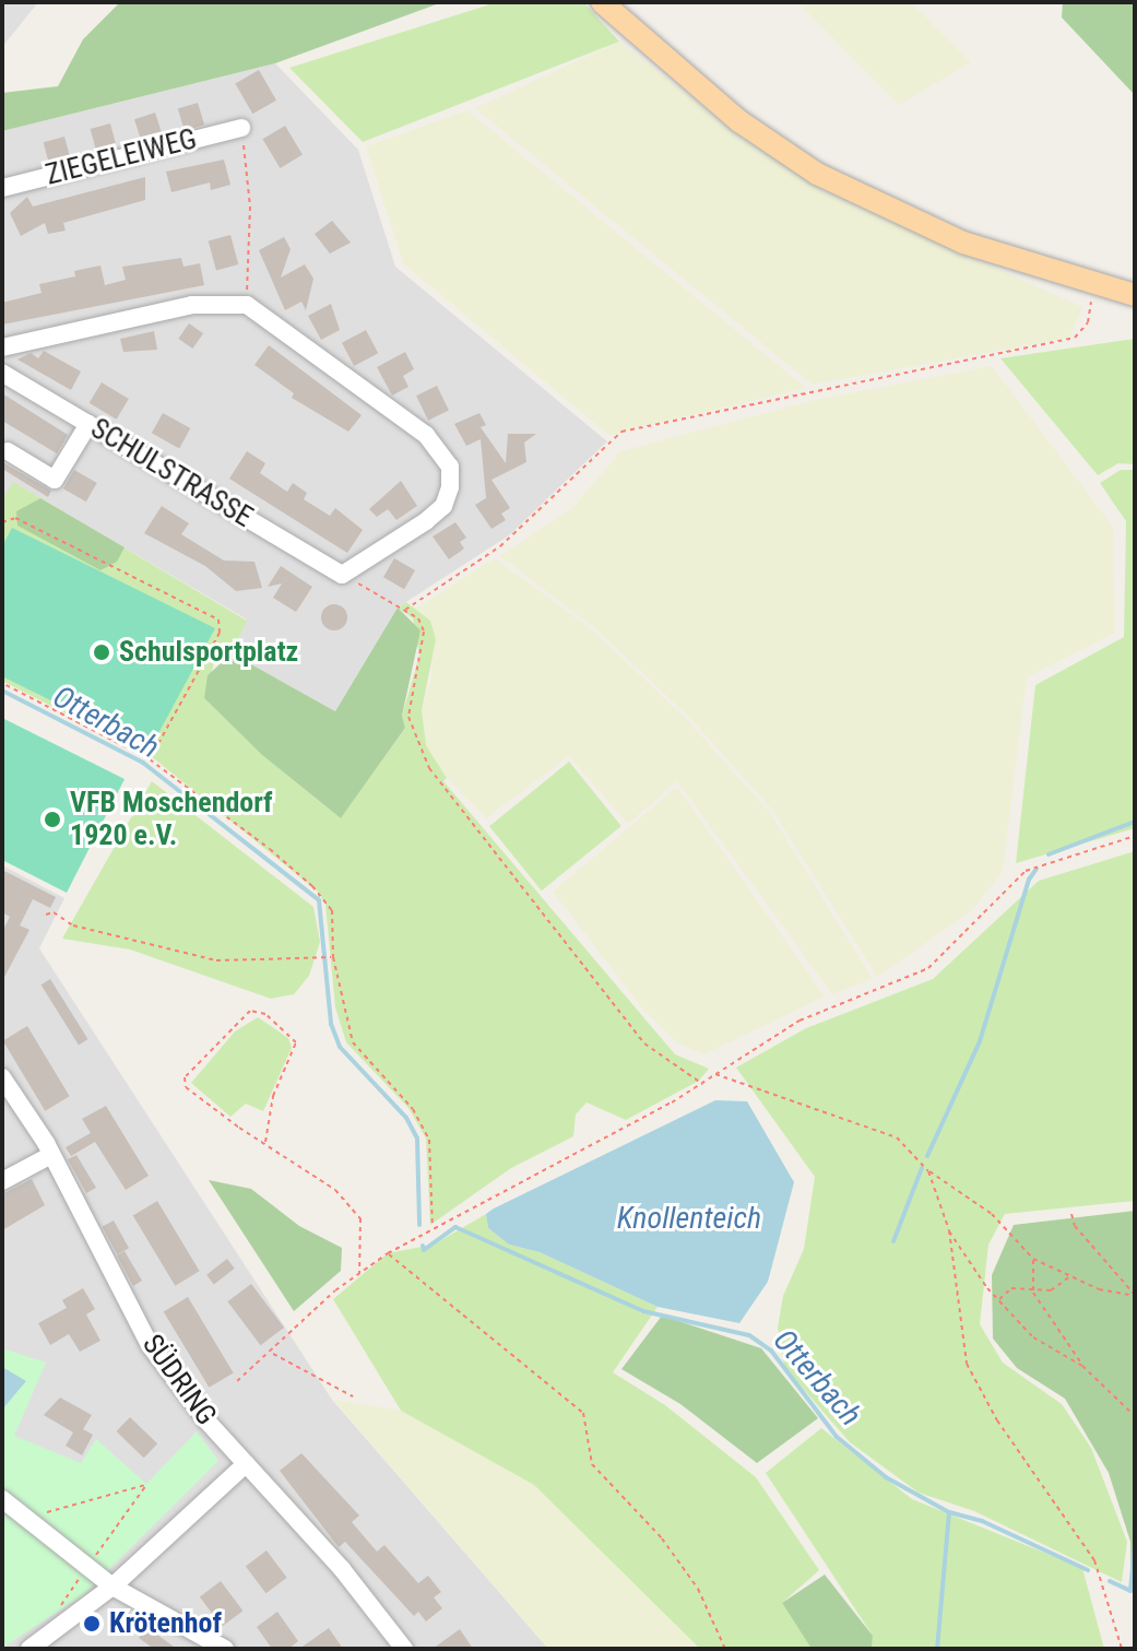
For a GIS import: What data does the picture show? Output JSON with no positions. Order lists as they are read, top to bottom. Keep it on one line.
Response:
{"streets":{"street":["ZIEGELEIWEG","SCHULSTRASSE","SÜDRING"]},"water":["Otterbach","Knollenteich"],"places":["Schulsportplatz","VFB Moschendorf 1920 e.V.","Krötenhof"]}
